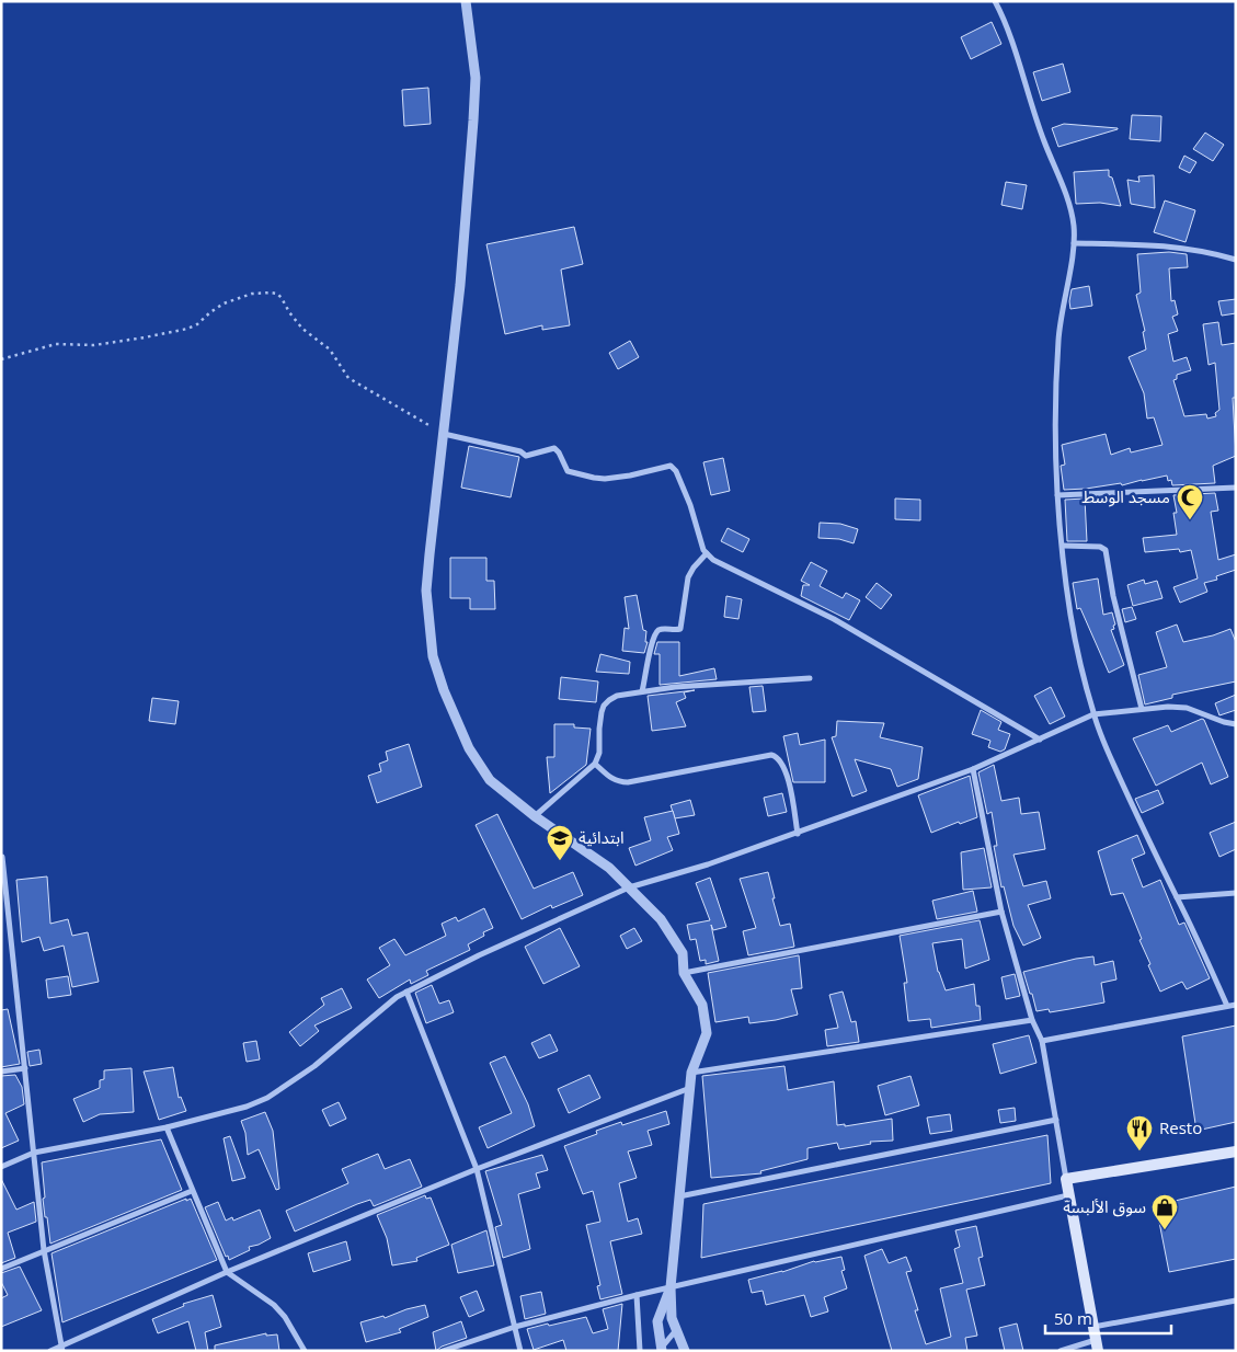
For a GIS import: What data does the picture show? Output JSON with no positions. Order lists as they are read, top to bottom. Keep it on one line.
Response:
{"places":{"mosque":["مسجد الوسط"],"school or university":["ابتدائية"],"restaurant":["Resto"],"shop":["سوق الألبسة"]},"scale_bar":"50 m"}
